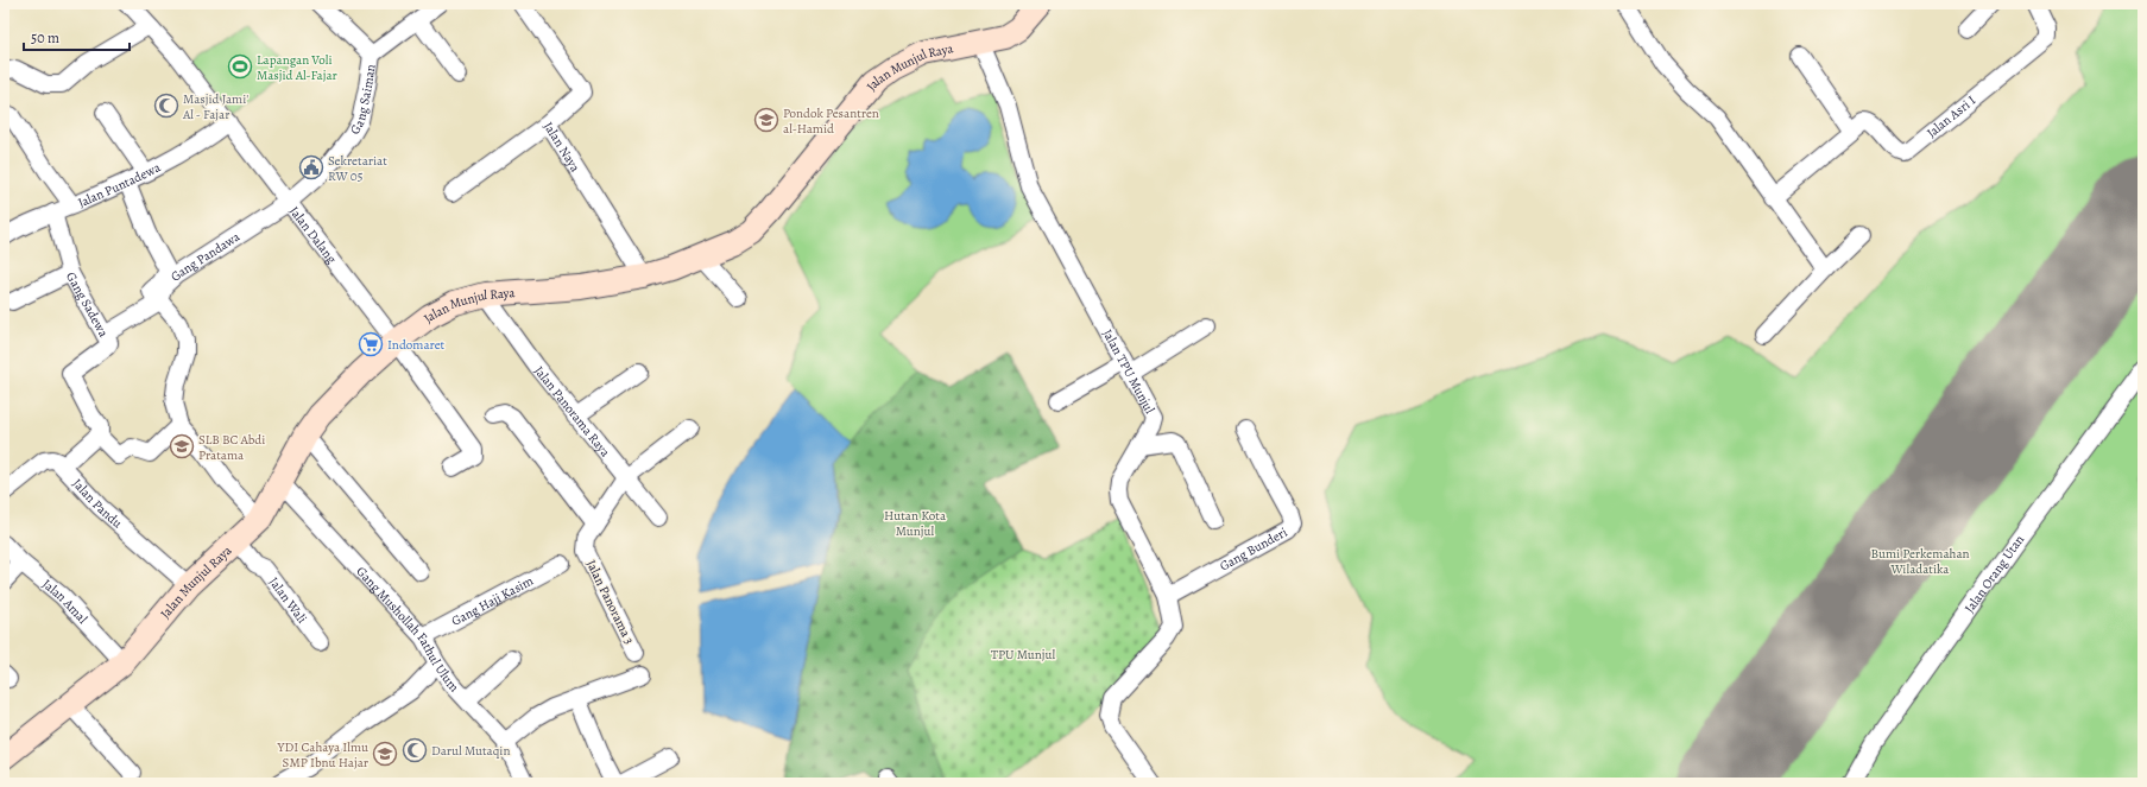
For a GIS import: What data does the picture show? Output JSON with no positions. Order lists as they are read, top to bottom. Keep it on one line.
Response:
{"streets":{"street":["Jalan Munjul Raya","Gang Saiman","Jalan Asri I","Jalan Naya","Jalan Puntadewa","Jalan Dalang","Gang Pandawa","Gang Sadewa","Jalan TPU Munjul","Jalan Panorama Raya","Jalan Pandu","Gang Bunderi","Jalan Orang Utan","Jalan Wali","Gang Haji Kasim","Jalan Amal","Jalan Panorama 3","Gang Mushollah Fathul Ulum"]},"crossings":[["Jalan Munjul Raya","Jalan Naya"],["Jalan Munjul Raya","Jalan Dalang"],["Jalan Munjul Raya","Gang Pandawa"],["Jalan Munjul Raya","Jalan TPU Munjul"],["Jalan Munjul Raya","Jalan Panorama Raya"],["Jalan Munjul Raya","Jalan Pandu"],["Jalan Munjul Raya","Jalan Wali"],["Jalan Munjul Raya","Jalan Amal"],["Jalan Munjul Raya","Gang Mushollah Fathul Ulum"],["Gang Saiman","Jalan Dalang"],["Gang Saiman","Gang Pandawa"],["Jalan Puntadewa","Jalan Dalang"],["Jalan Puntadewa","Gang Sadewa"],["Jalan Dalang","Gang Pandawa"],["Gang Pandawa","Gang Sadewa"],["Jalan TPU Munjul","Gang Bunderi"],["Jalan Panorama Raya","Jalan Panorama 3"],["Gang Haji Kasim","Gang Mushollah Fathul Ulum"]],"parks":["Hutan Kota Munjul","Bumi Perkemahan Wiladatika","TPU Munjul"],"places":{"sports":["Lapangan Voli Masjid Al-Fajar"],"mosque":["Masjid Jami' Al - Fajar","Darul Mutaqin"],"school or university":["Pondok Pesantren al-Hamid","SLB BC Abdi Pratama","YDI Cahaya Ilmu SMP Ibnu Hajar"],"public building":["Sekretariat RW 05"],"supermarket":["Indomaret"]},"scale_bar":"50 m"}
